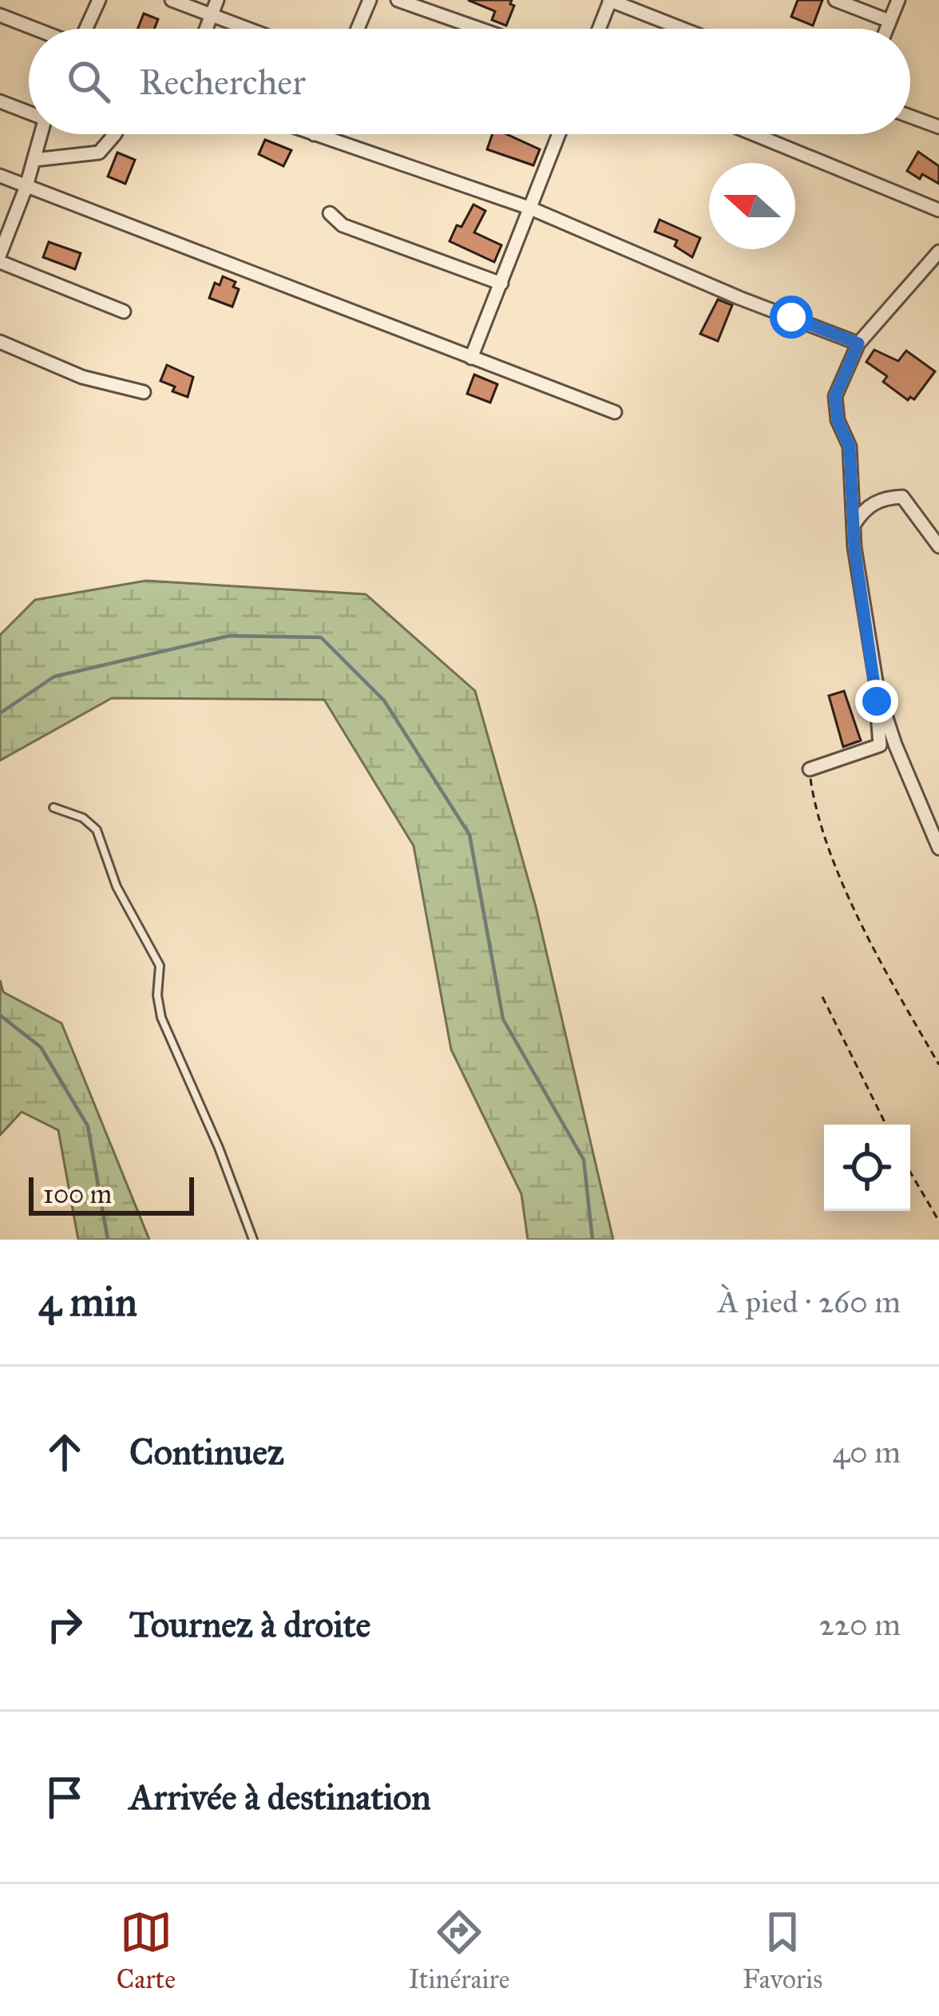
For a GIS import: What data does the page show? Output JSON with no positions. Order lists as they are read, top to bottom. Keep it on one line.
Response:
{"scale_bar":"100 m","north":"left","page":{"search":"Rechercher","scale":"100 m","heading":["4 min","À pied · 260 m"],"list":[["Continuez","40 m"],["Tournez à droite","220 m"],"Arrivée à destination"],"nav":["Carte","Itinéraire","Favoris"]}}
